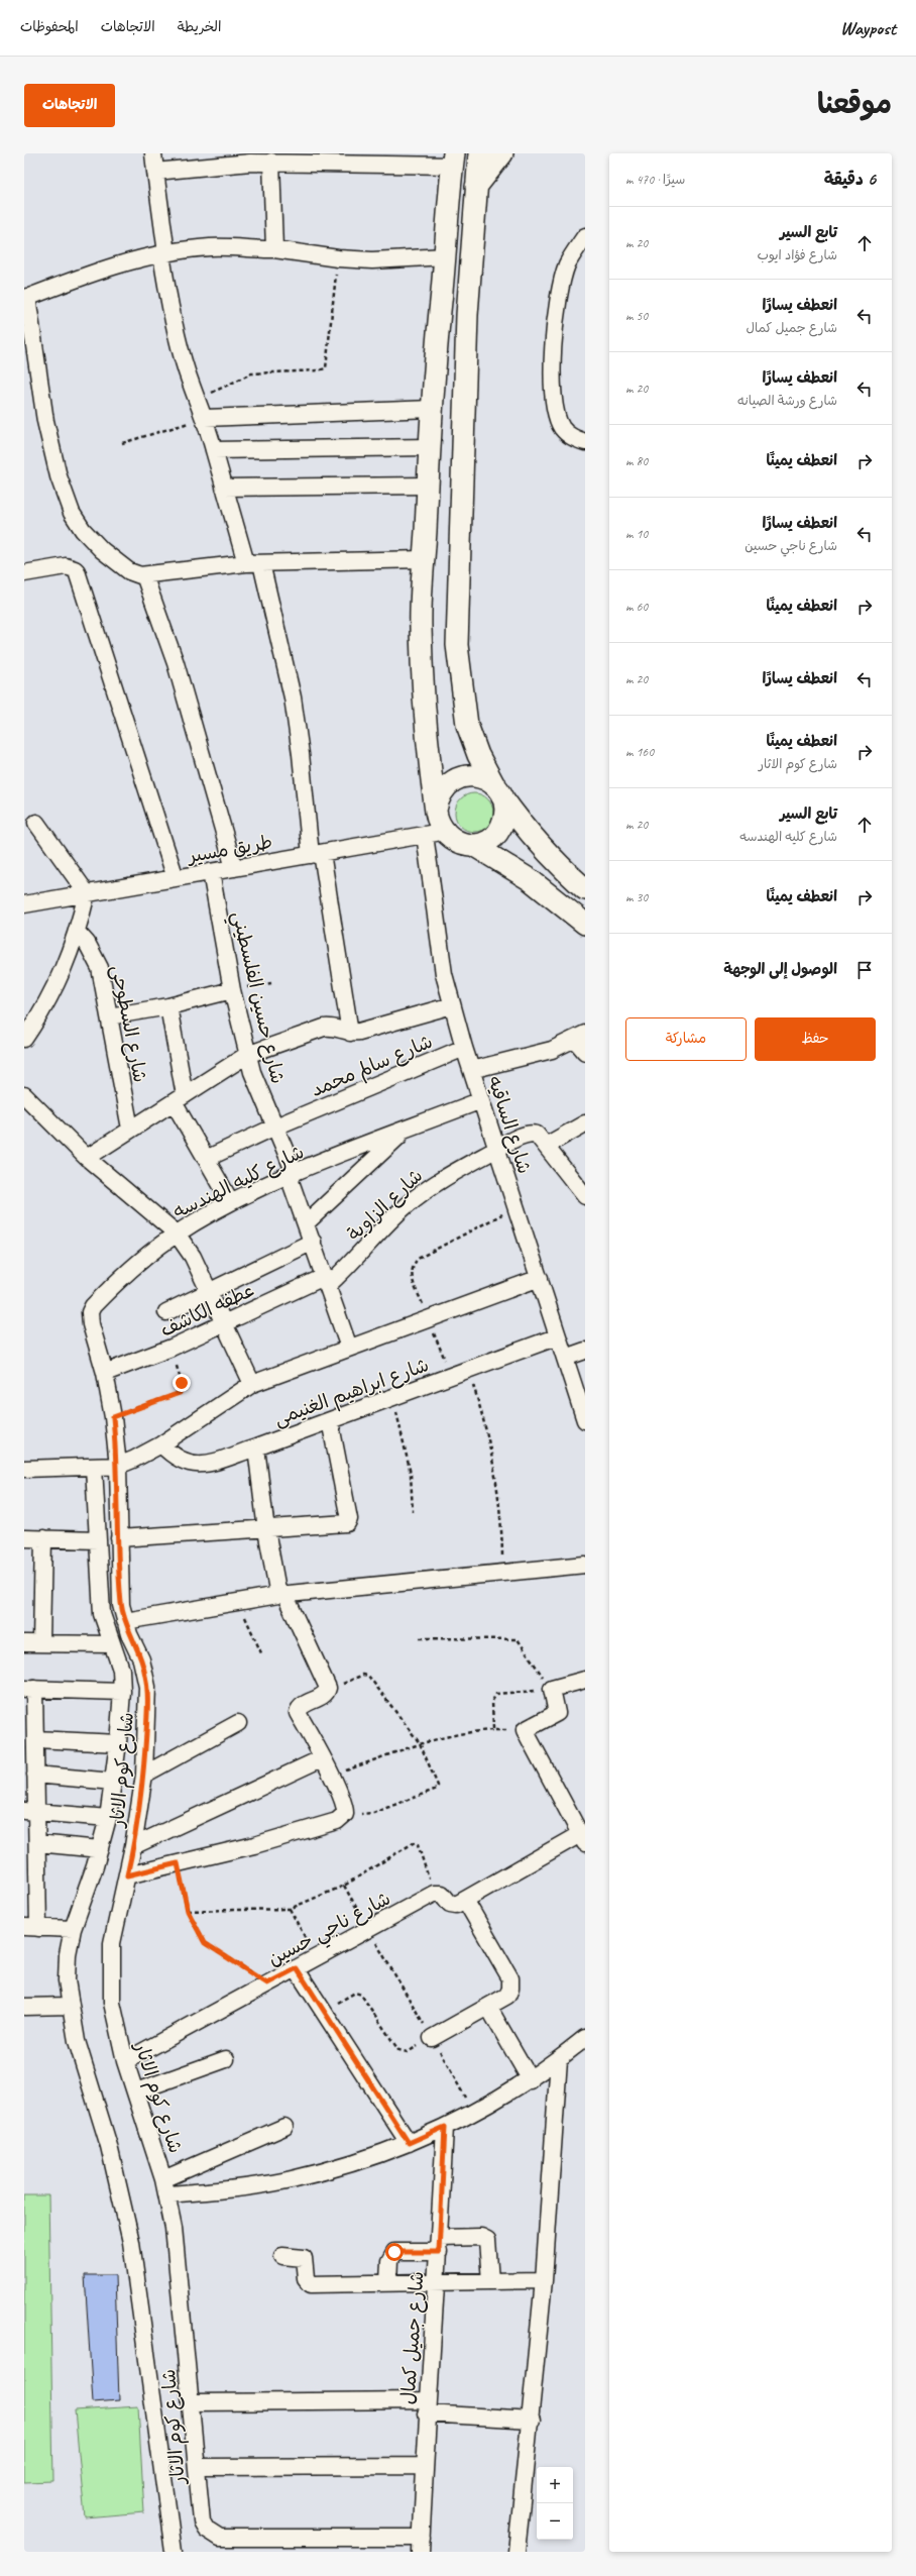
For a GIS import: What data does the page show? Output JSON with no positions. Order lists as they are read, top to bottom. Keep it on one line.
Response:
{"streets":{"street":["طريق مسير","شارع حسين الفلسطيني","شارع السطوحى","شارع سالم محمد","شارع الساقيه","شارع كليه الهندسه","شارع الزاوية","عطفه الكاشف","شارع ابراهيم الغنيمى","شارع كوم الاثار","شارع ناجي حسين","شارع جميل كمال"]},"crossings":[["طريق مسير","شارع حسين الفلسطيني"],["طريق مسير","شارع الساقيه"],["شارع حسين الفلسطيني","شارع سالم محمد"],["شارع حسين الفلسطيني","شارع كليه الهندسه"],["شارع حسين الفلسطيني","شارع الزاوية"],["شارع حسين الفلسطيني","عطفه الكاشف"],["شارع سالم محمد","شارع الساقيه"],["شارع الساقيه","شارع كليه الهندسه"],["شارع الساقيه","شارع الزاوية"],["شارع الساقيه","شارع ابراهيم الغنيمى"],["شارع كليه الهندسه","عطفه الكاشف"],["شارع كليه الهندسه","شارع كوم الاثار"],["شارع الزاوية","عطفه الكاشف"],["شارع كوم الاثار","شارع ناجي حسين"],["شارع كوم الاثار","شارع جميل كمال"]],"page":{"header":"Waypost","nav":["الخريطة","الاتجاهات","المحفوظات"],"title":"موقعنا","buttons":["الاتجاهات",["حفظ","مشاركة"]],"heading":["6 دقيقة","سيرًا · 470 m"],"list":[["تابع السير","شارع فؤاد ايوب","20 m"],["انعطف يسارًا","شارع جميل كمال","50 m"],["انعطف يسارًا","شارع ورشة الصيانه","20 m"],["انعطف يمينًا","80 m"],["انعطف يسارًا","شارع ناجي حسين","10 m"],["انعطف يمينًا","60 m"],["انعطف يسارًا","20 m"],["انعطف يمينًا","شارع كوم الاثار","160 m"],["تابع السير","شارع كليه الهندسه","20 m"],["انعطف يمينًا","30 m"],"الوصول إلى الوجهة"],"map_buttons":["+","−"]}}
